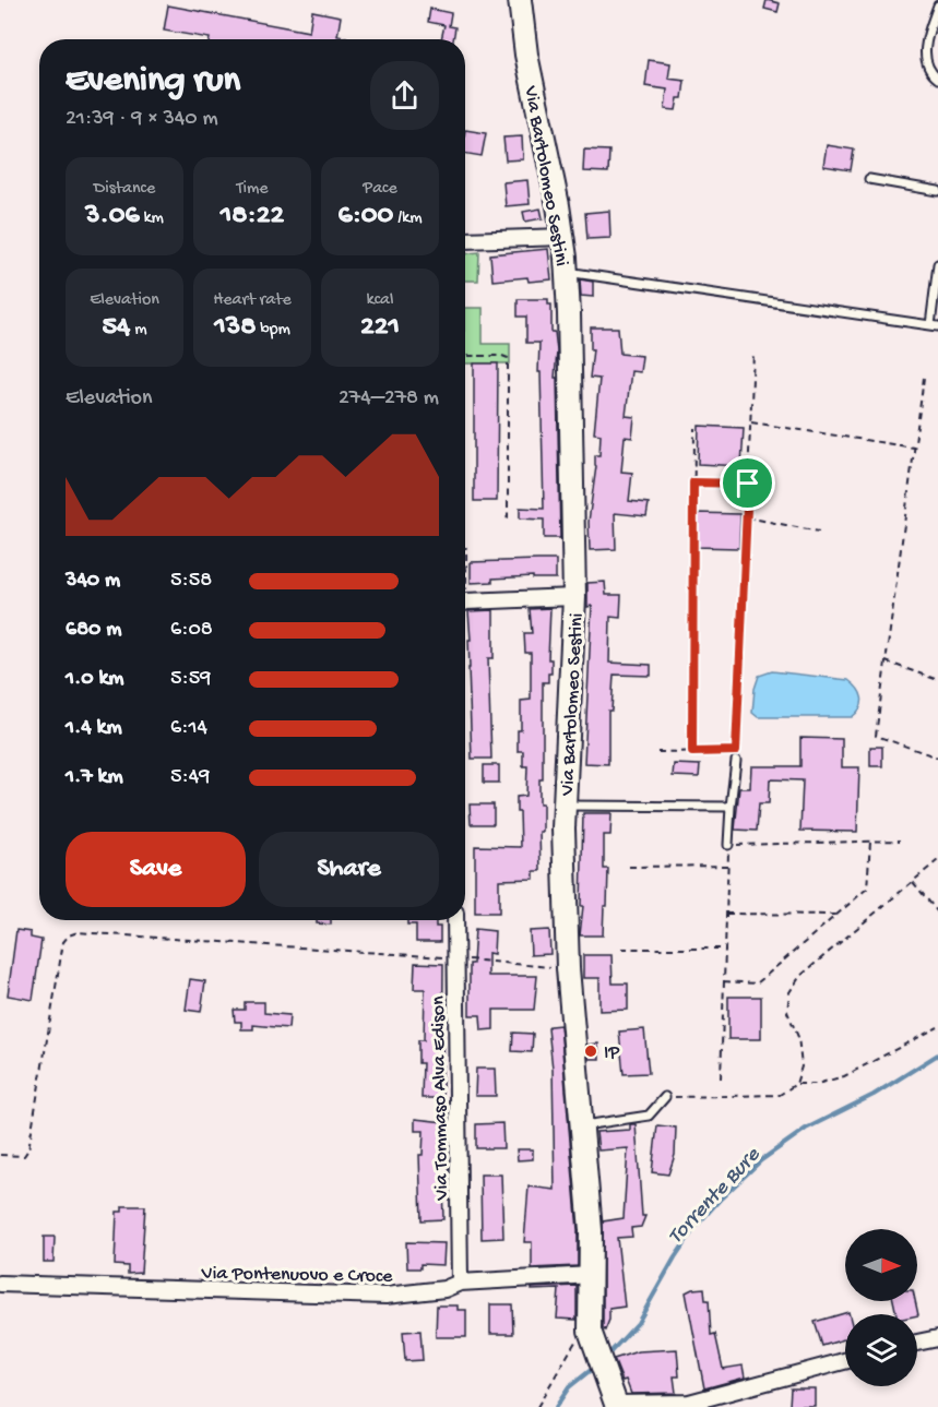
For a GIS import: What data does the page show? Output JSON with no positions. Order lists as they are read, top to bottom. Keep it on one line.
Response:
{"streets":{"main road":["Via Bartolomeo Sestini"],"street":["Via Tommaso Alva Edison","Via Pontenuovo e Croce"]},"crossings":[["Via Bartolomeo Sestini","Via Pontenuovo e Croce"],["Via Tommaso Alva Edison","Via Pontenuovo e Croce"]],"water":["Torrente Bure"],"places":["IP"],"north":"right","page":{"heading":["Evening run","21:39 · 9 × 340 m"],"stats":[["Distance","3.06 km"],["Time","18:22"],["Pace","6:00 /km"],["Elevation","54 m"],["Heart rate","138 bpm"],["kcal","221"]],"chart":["Elevation","274–278 m"],"list":[{"name":"340 m","note":"5:58"},{"name":"680 m","note":"6:08"},{"name":"1.0 km","note":"5:59"},{"name":"1.4 km","note":"6:14"},{"name":"1.7 km","note":"5:49"}],"buttons":["Save","Share"]}}
